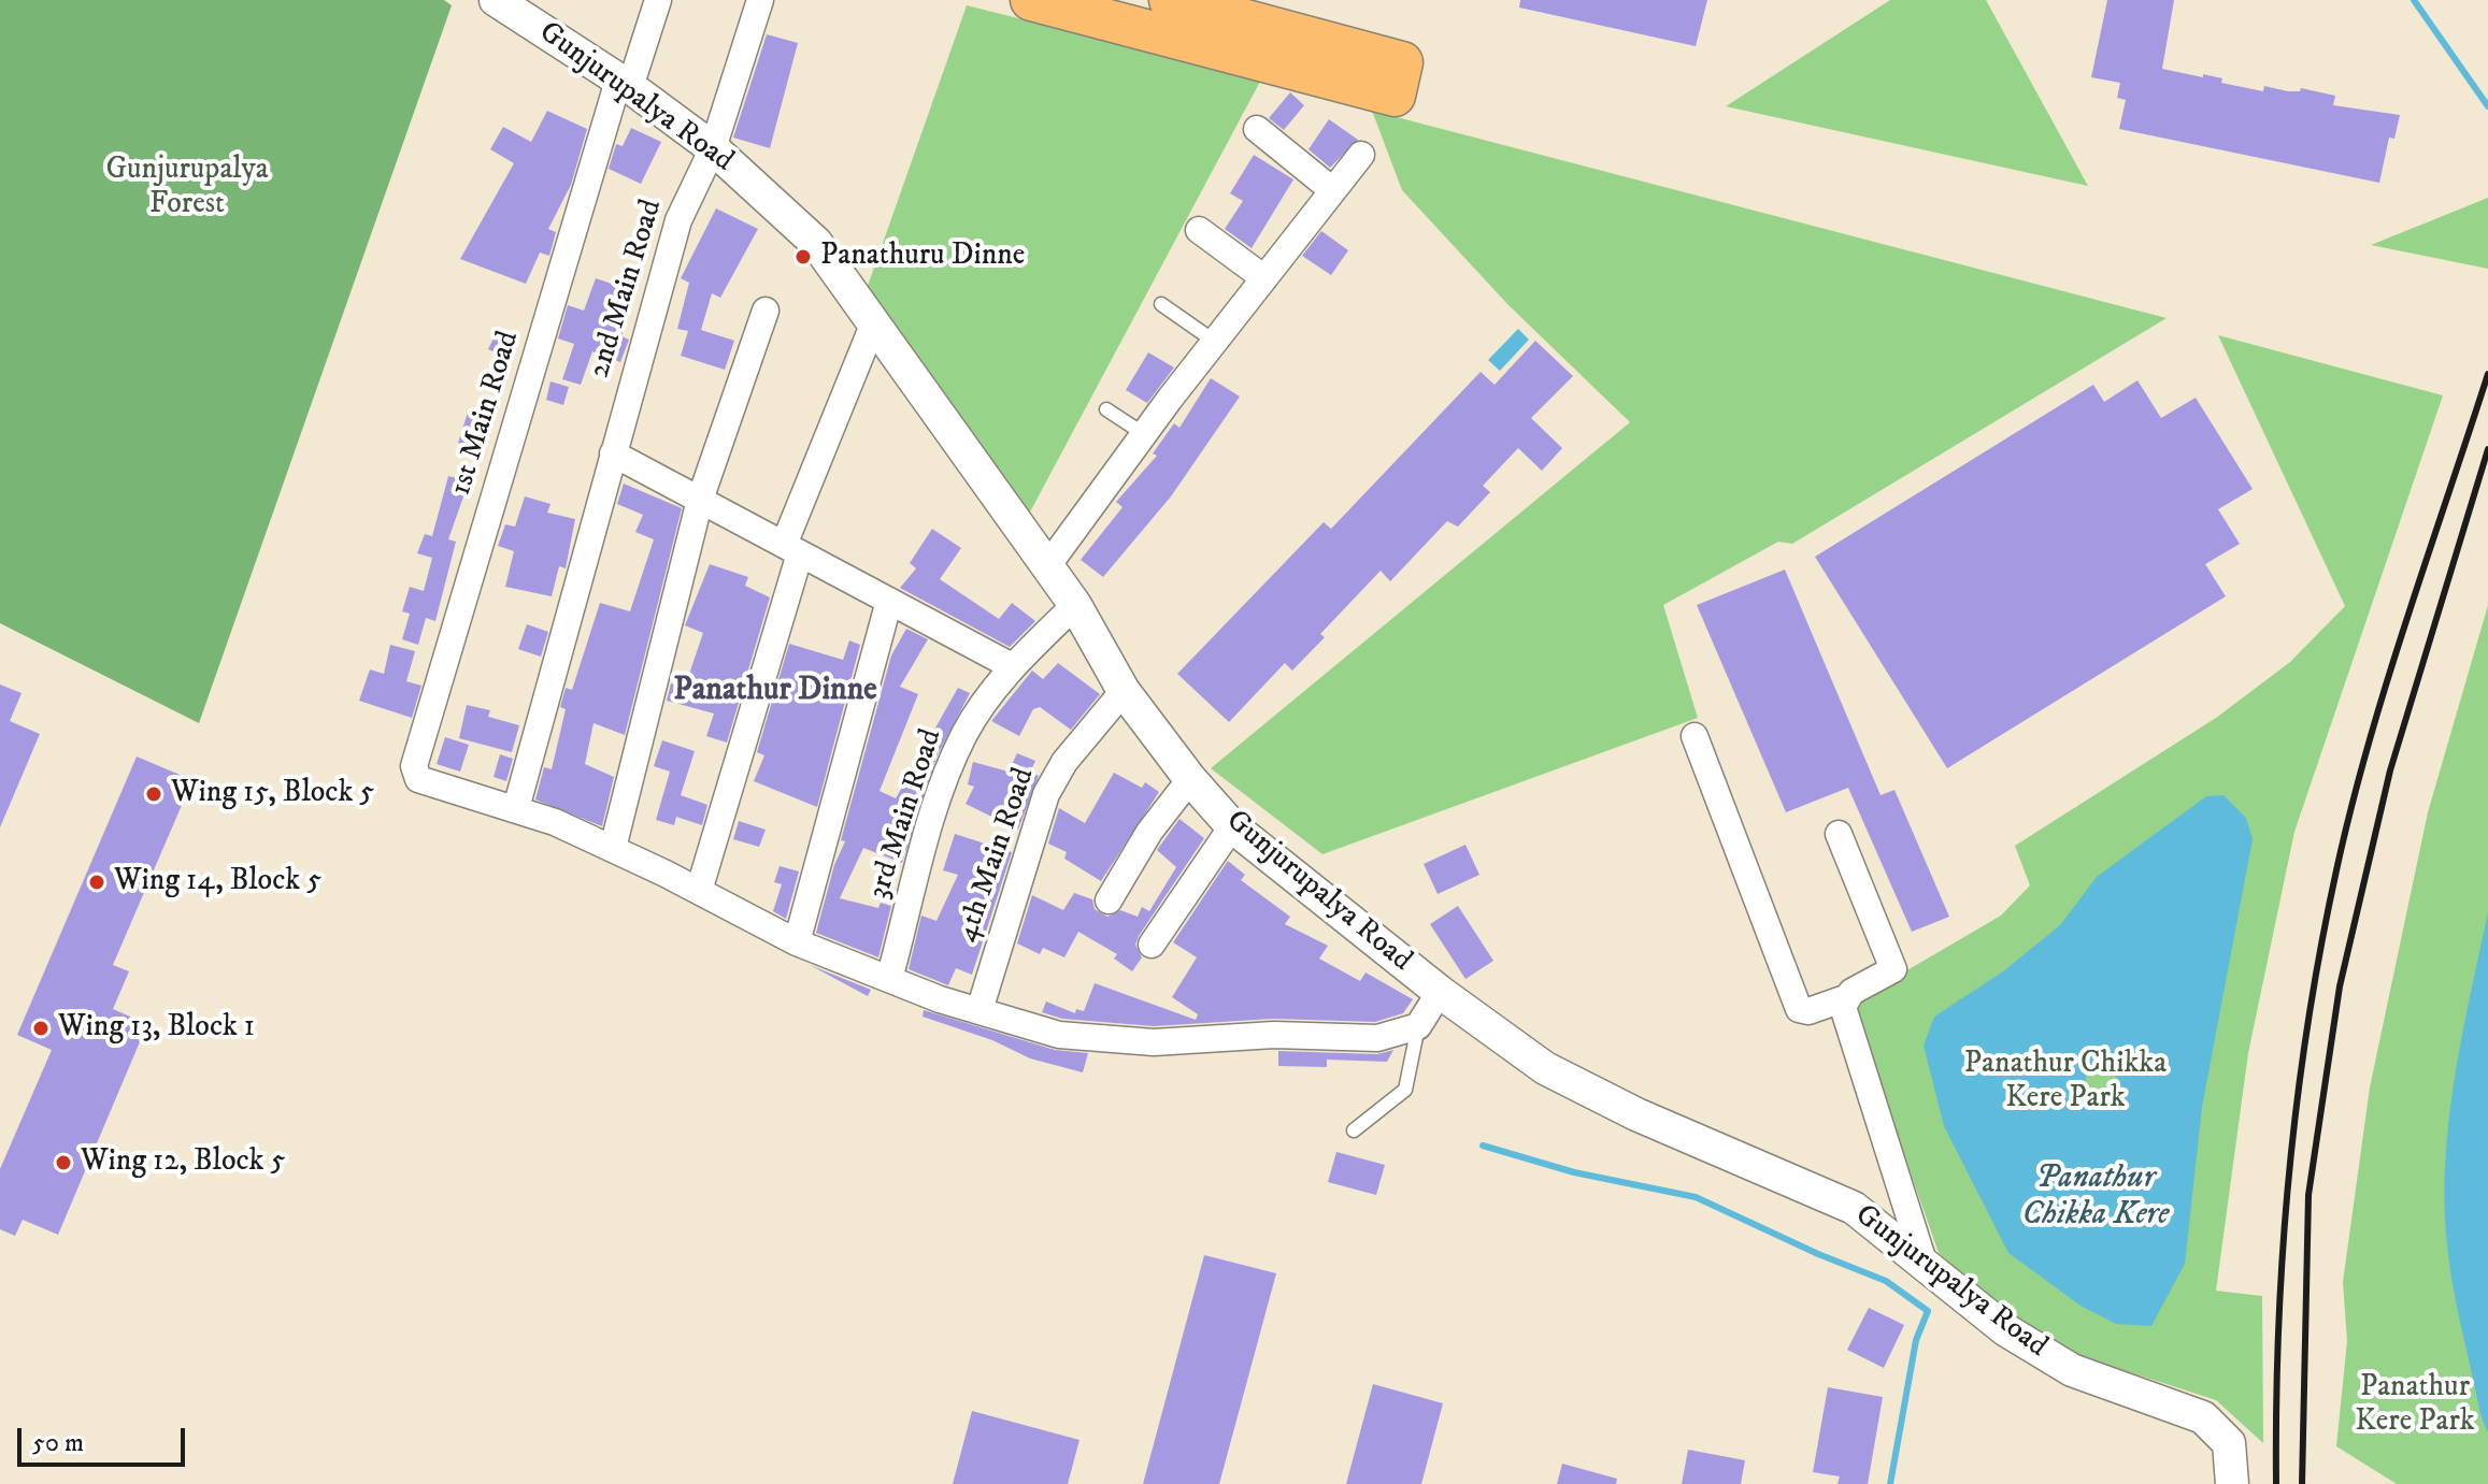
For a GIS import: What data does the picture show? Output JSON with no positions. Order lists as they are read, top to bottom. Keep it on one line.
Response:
{"streets":{"street":["Gunjurupalya Road","2nd Main Road","1st Main Road","3rd Main Road","4th Main Road"]},"crossings":[["Gunjurupalya Road","2nd Main Road"],["Gunjurupalya Road","1st Main Road"],["Gunjurupalya Road","3rd Main Road"],["Gunjurupalya Road","4th Main Road"],["2nd Main Road","1st Main Road"]],"districts":["Panathur Dinne"],"water":["Panathur Chikka Kere"],"parks":["Gunjurupalya Forest","Panathur Chikka Kere Park","Panathur Kere Park"],"places":["Panathuru Dinne","Wing 15, Block 5","Wing 14, Block 5","Wing 13, Block 1","Wing 12, Block 5"],"scale_bar":"50 m"}
